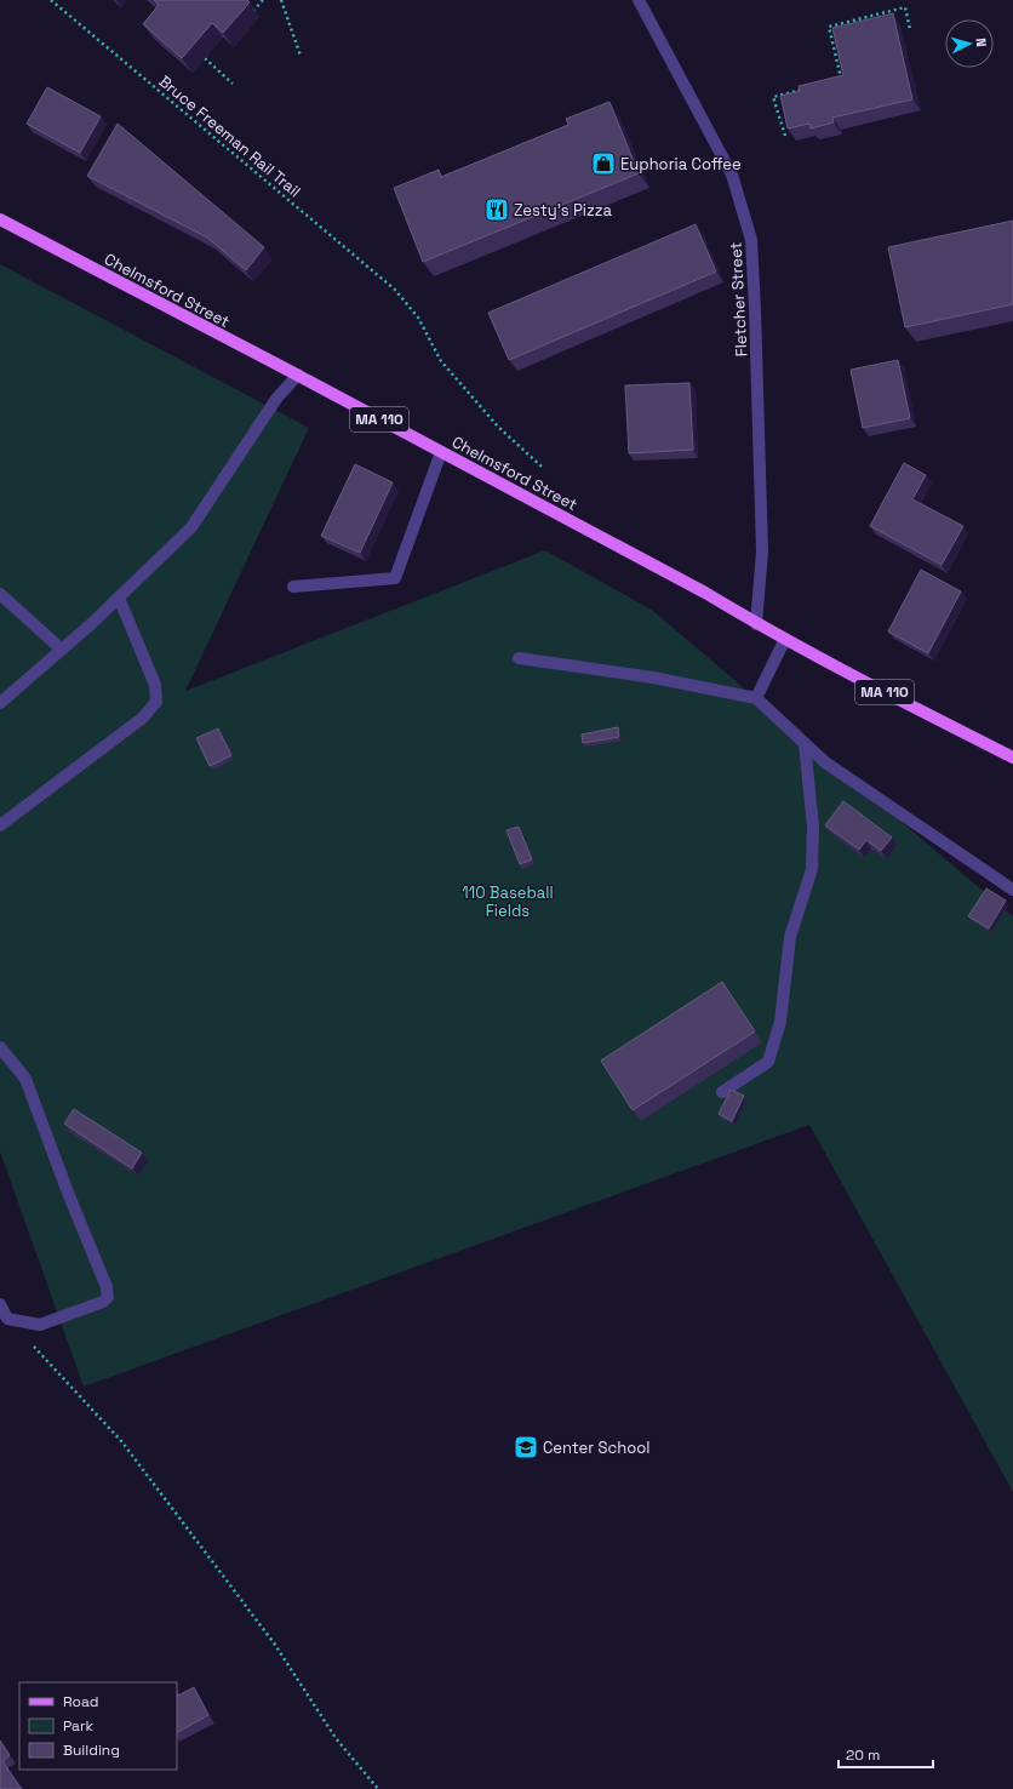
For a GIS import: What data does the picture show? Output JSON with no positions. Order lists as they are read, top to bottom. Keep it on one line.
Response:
{"streets":{"main road":["Chelmsford Street","MA 110"],"street":["Fletcher Street"],"path":["Bruce Freeman Rail Trail"]},"crossings":[["Chelmsford Street","Fletcher Street"]],"parks":["110 Baseball Fields"],"places":{"shop":["Euphoria Coffee"],"restaurant":["Zesty's Pizza"],"school or university":["Center School"]},"legend":["Road","Park","Building"],"scale_bar":"20 m","north":"right"}
